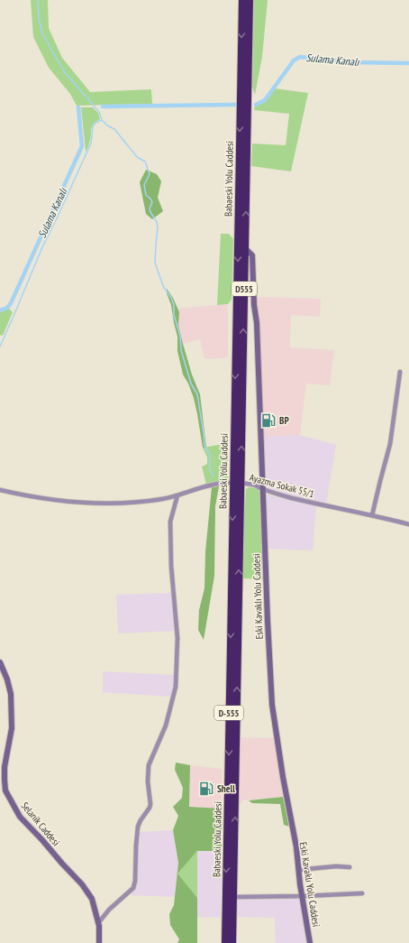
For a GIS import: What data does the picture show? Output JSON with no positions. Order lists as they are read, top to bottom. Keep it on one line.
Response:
{"streets":{"highway":["Babaeski Yolu Caddesi","D555","D-555"],"street":["Ayazma Sokak 55/1","Eski Kavaklı Yolu Caddesi","Selanik Caddesi"]},"crossings":[["Babaeski Yolu Caddesi","Ayazma Sokak 55/1"],["Babaeski Yolu Caddesi","Eski Kavaklı Yolu Caddesi"],["Ayazma Sokak 55/1","Eski Kavaklı Yolu Caddesi"]],"water":["Sulama Kanalı"],"places":{"fuel station":["BP","Shell"]}}
